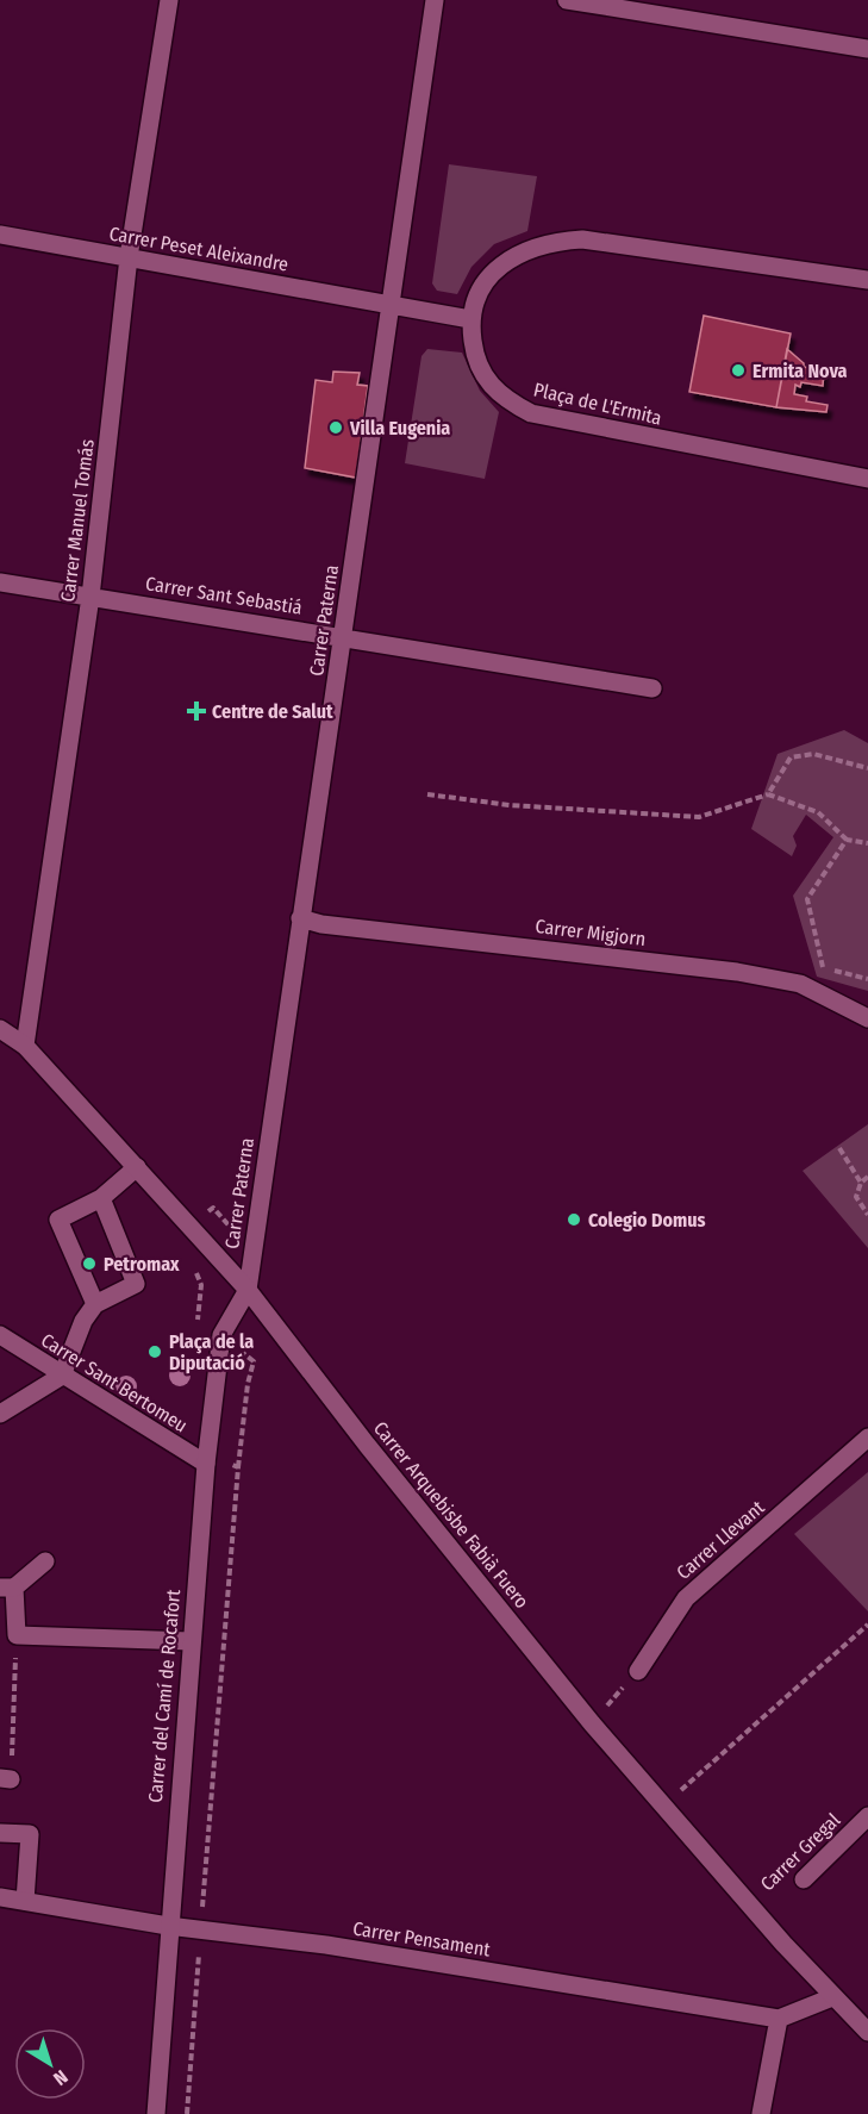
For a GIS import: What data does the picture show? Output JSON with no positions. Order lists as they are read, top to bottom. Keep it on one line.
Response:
{"streets":{"street":["Carrer Peset Aleixandre","Plaça de L'Ermita","Carrer Manuel Tomás","Carrer Sant Sebastiá","Carrer Paterna","Carrer Migjorn","Carrer Sant Bertomeu","Carrer Arquebisbe Fabià Fuero","Carrer Llevant","Carrer del Camí de Rocafort","Carrer Gregal","Carrer Pensament"]},"crossings":[["Carrer Peset Aleixandre","Plaça de L'Ermita"],["Carrer Peset Aleixandre","Carrer Manuel Tomás"],["Carrer Peset Aleixandre","Carrer Paterna"],["Carrer Manuel Tomás","Carrer Sant Sebastiá"],["Carrer Manuel Tomás","Carrer Arquebisbe Fabià Fuero"],["Carrer Sant Sebastiá","Carrer Paterna"],["Carrer Paterna","Carrer Migjorn"],["Carrer Paterna","Carrer Arquebisbe Fabià Fuero"],["Carrer Paterna","Carrer del Camí de Rocafort"],["Carrer Sant Bertomeu","Carrer del Camí de Rocafort"],["Carrer Arquebisbe Fabià Fuero","Carrer del Camí de Rocafort"],["Carrer del Camí de Rocafort","Carrer Pensament"]],"places":{"other":["Ermita Nova","Villa Eugenia","Colegio Domus","Petromax","Plaça de la Diputació"],"health":["Centre de Salut"]},"north":"bottom right"}
